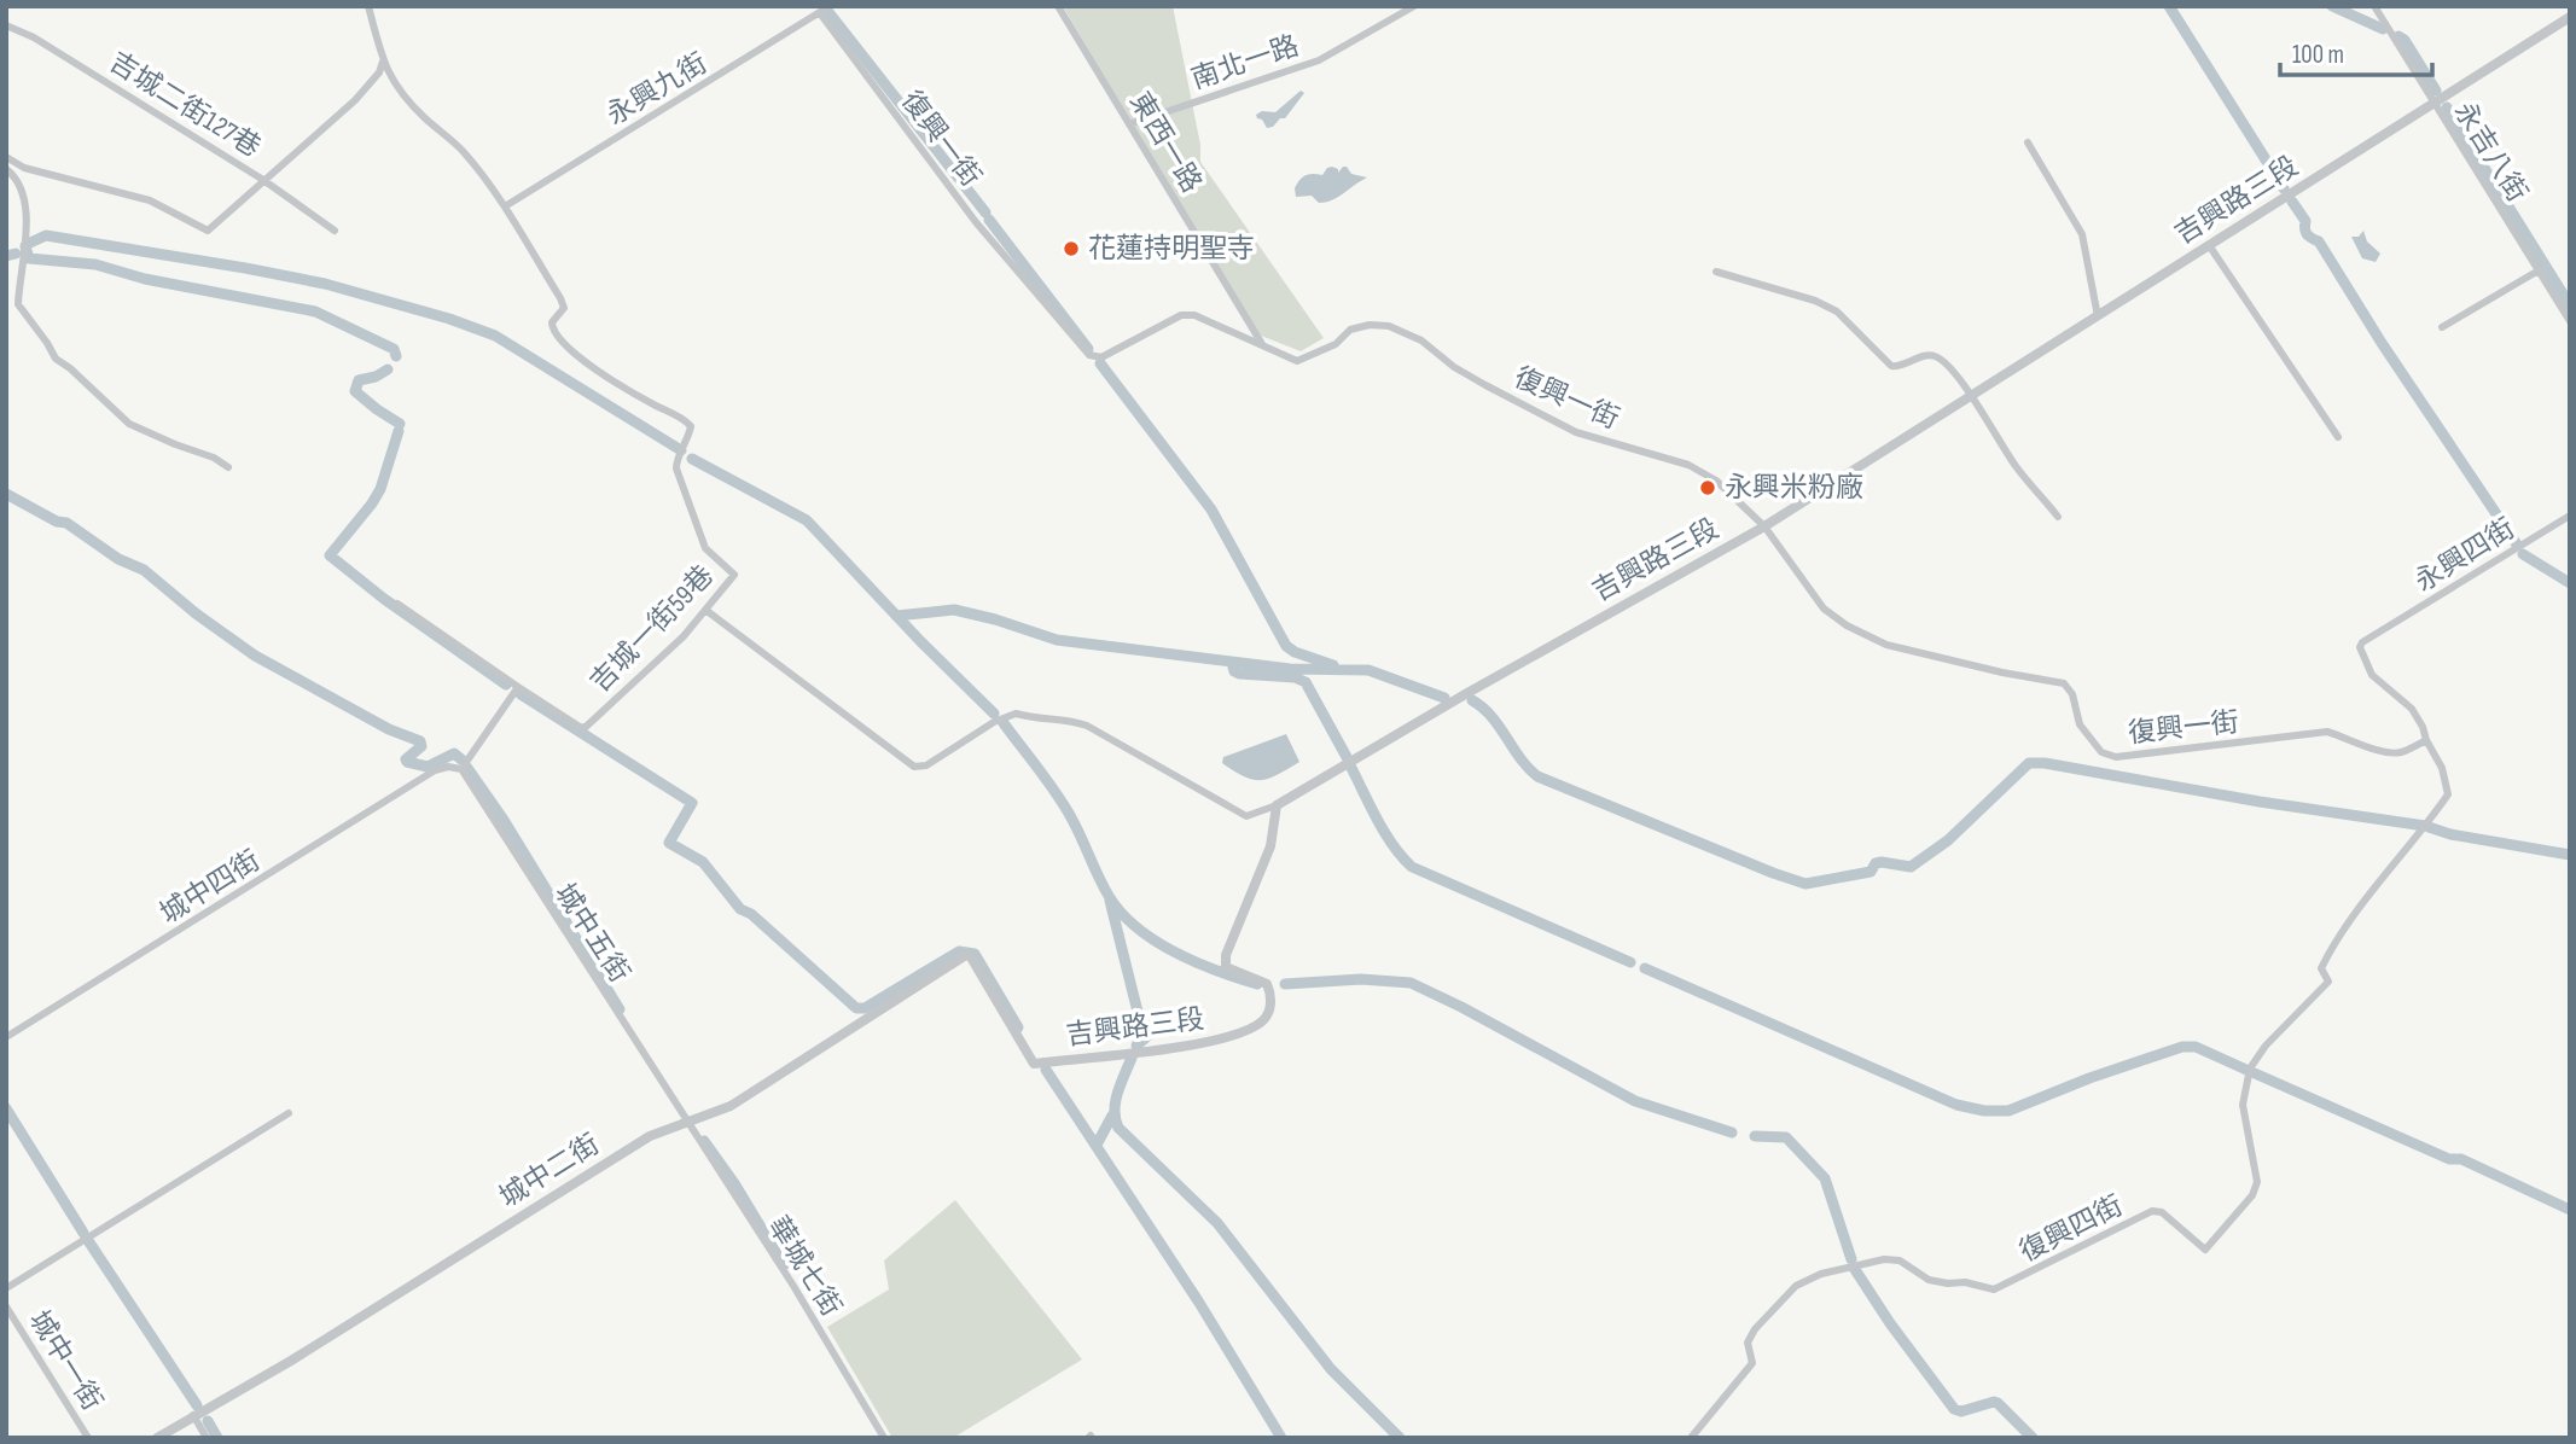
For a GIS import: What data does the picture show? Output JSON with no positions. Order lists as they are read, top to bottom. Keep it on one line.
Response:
{"streets":{"street":["南北一路","永興九街","吉城二街127巷","復興一街","東西一路","永吉八街","吉興路三段","永興四街","吉城一街59巷","城中四街","城中五街","城中二街","復興四街","華城七街","城中一街"]},"crossings":[["南北一路","東西一路"],["永興九街","復興一街"],["永興九街","吉城一街59巷"],["復興一街","東西一路"],["復興一街","吉興路三段"],["復興一街","復興四街"],["永吉八街","吉興路三段"],["吉興路三段","城中二街"],["永興四街","復興四街"],["城中四街","城中五街"],["城中五街","城中二街"],["城中五街","華城七街"],["城中二街","華城七街"]],"places":["花蓮持明聖寺","永興米粉廠"],"scale_bar":"100 m"}
